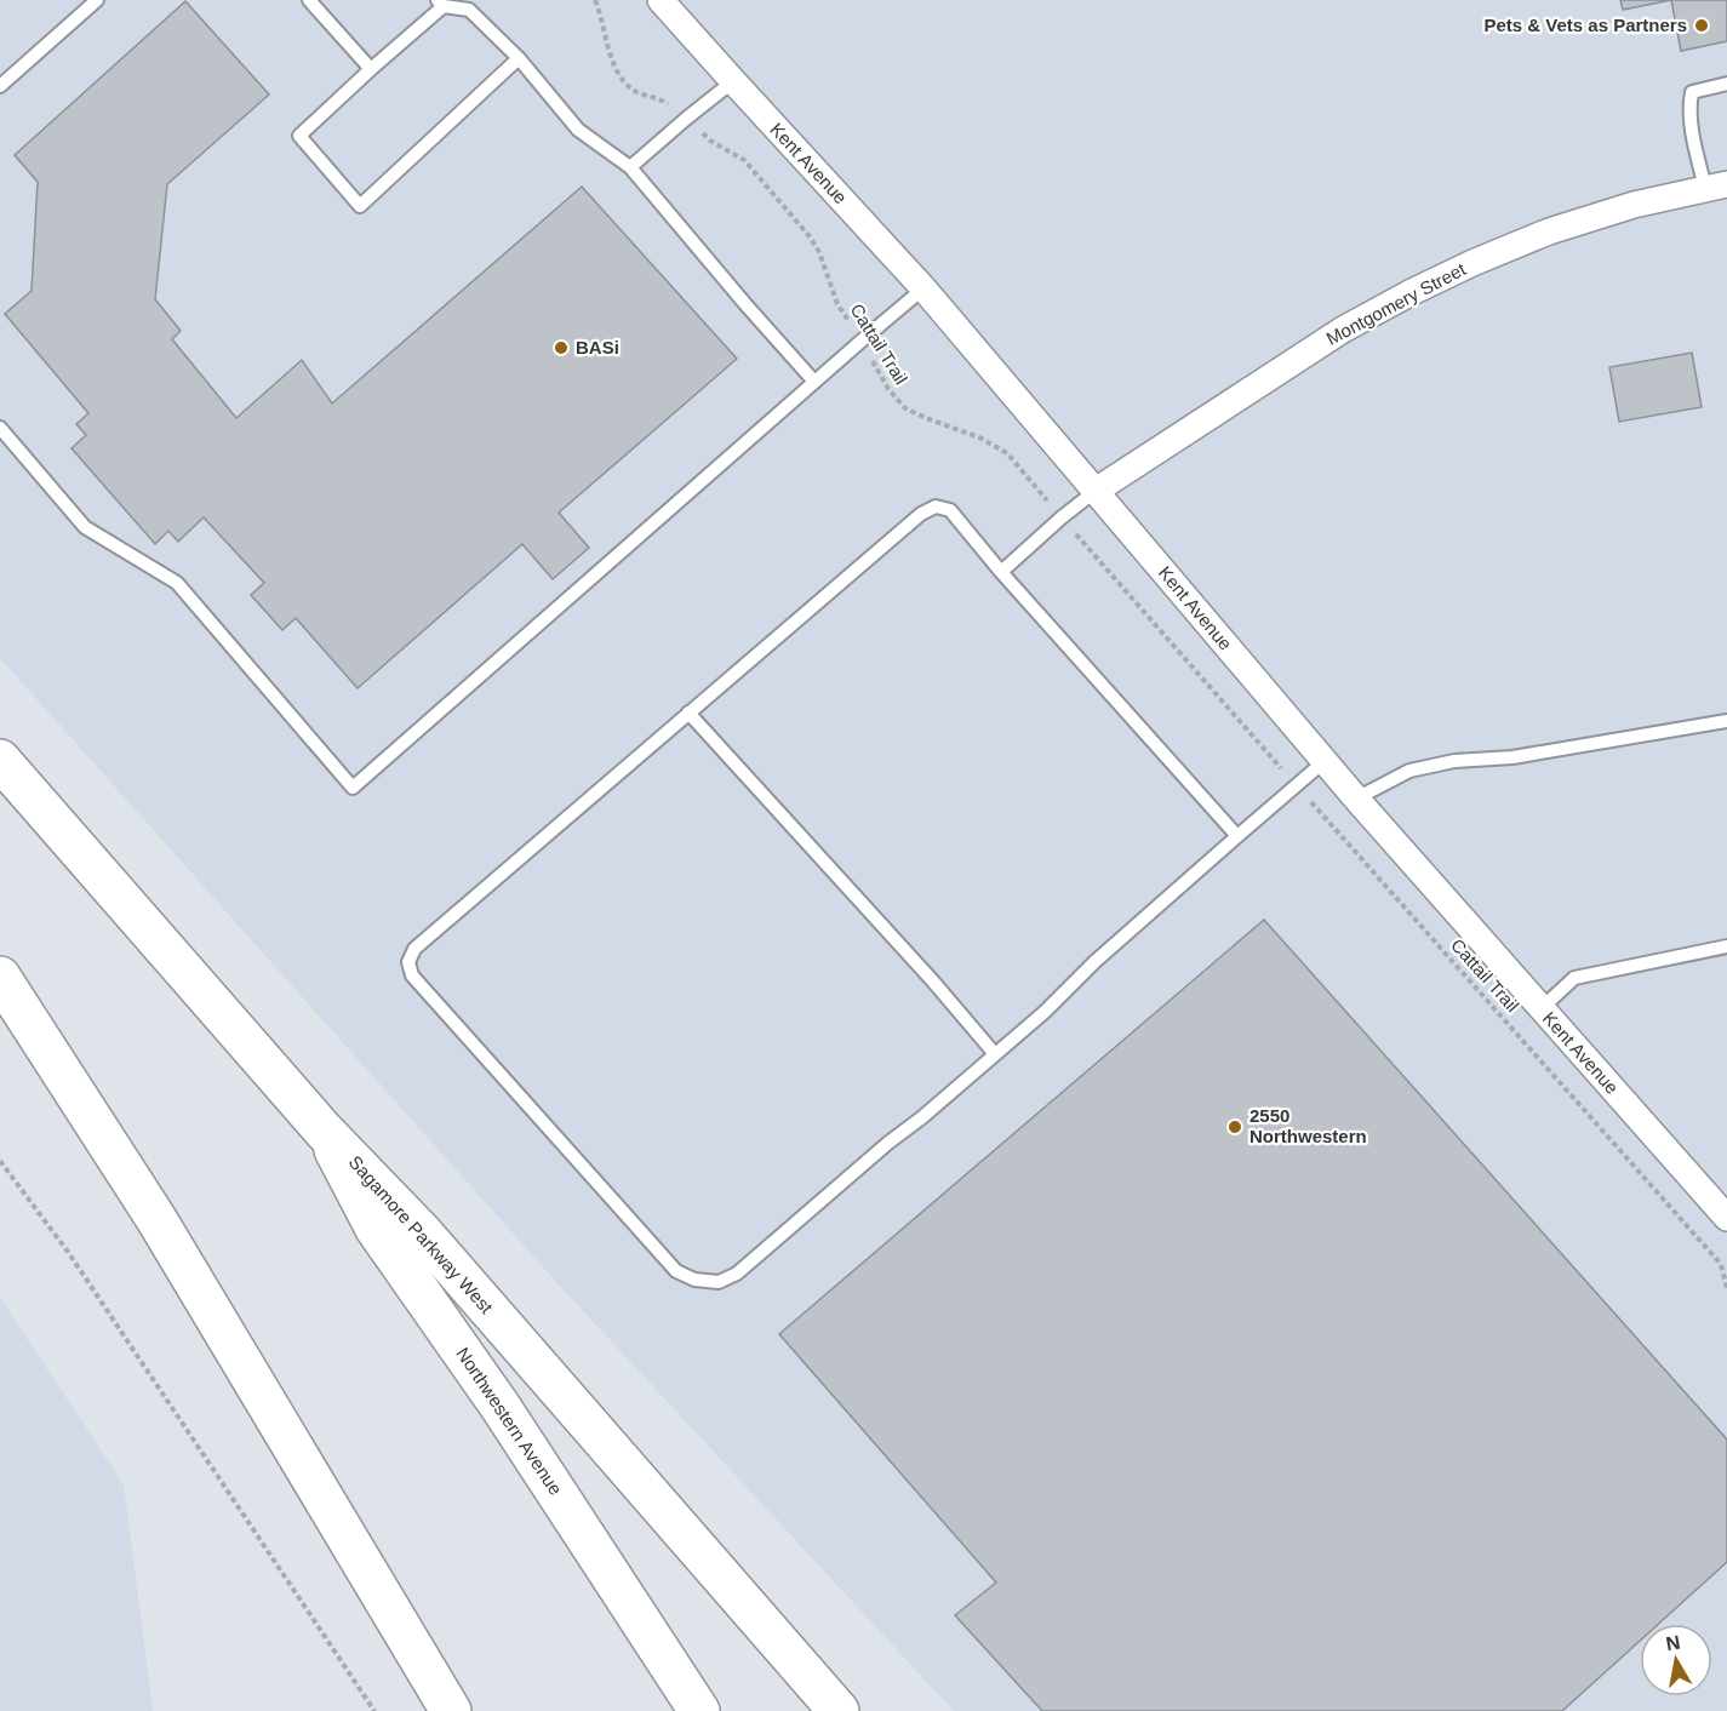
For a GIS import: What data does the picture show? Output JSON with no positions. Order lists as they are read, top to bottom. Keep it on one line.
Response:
{"streets":{"main road":["Sagamore Parkway West","Northwestern Avenue"],"street":["Kent Avenue","Montgomery Street"],"path":["Cattail Trail"]},"crossings":[["Kent Avenue","Montgomery Street"],["Sagamore Parkway West","Northwestern Avenue"]],"places":["Pets & Vets as Partners","BASi","2550 Northwestern"],"north":"top"}
